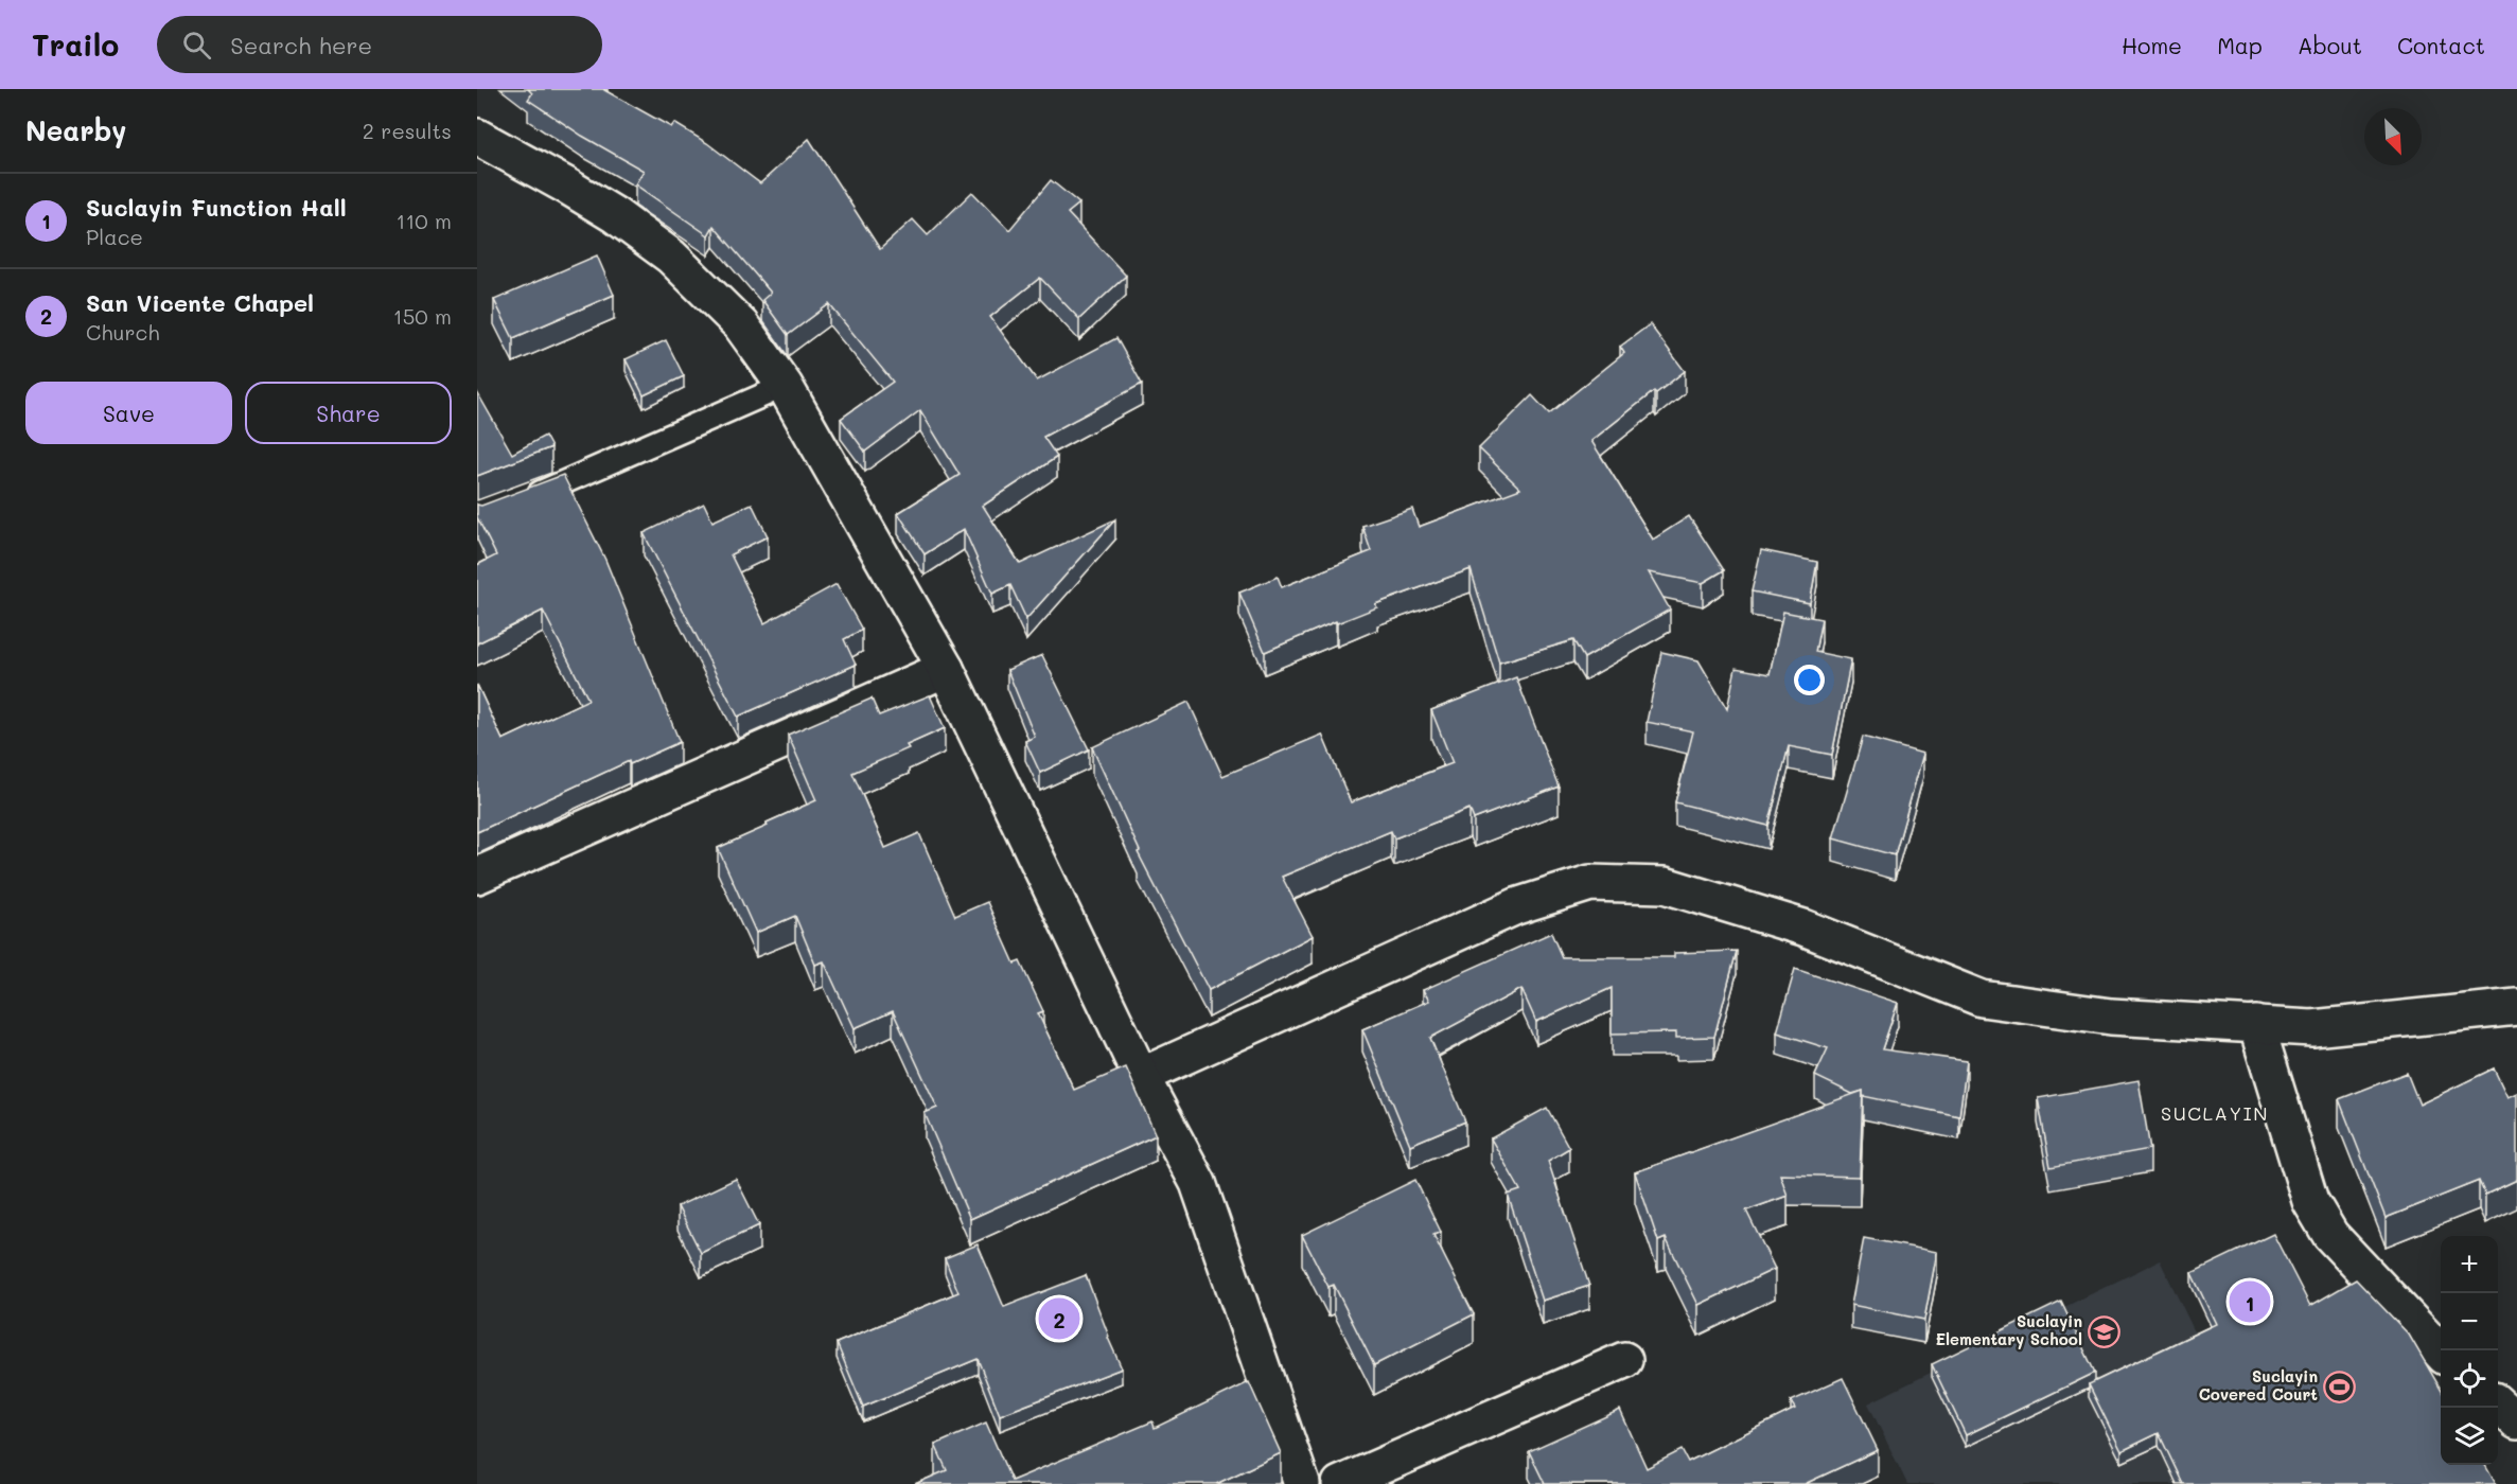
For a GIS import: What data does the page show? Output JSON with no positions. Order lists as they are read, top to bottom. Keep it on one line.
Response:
{"districts":["SUCLAYIN"],"places":{"school or university":["Suclayin Elementary School"],"sports":["Suclayin Covered Court"]},"north":"bottom right","page":{"header":"Trailo","search":"Search here","nav":["Home","Map","About","Contact"],"heading":["Nearby","2 results"],"list":[{"mark":"1","name":"Suclayin Function Hall","note":"Place","value":"110 m"},{"mark":"2","name":"San Vicente Chapel","note":"Church","value":"150 m"}],"buttons":["Save","Share"],"map_buttons":["+","−"],"pins":["1","2"]}}
